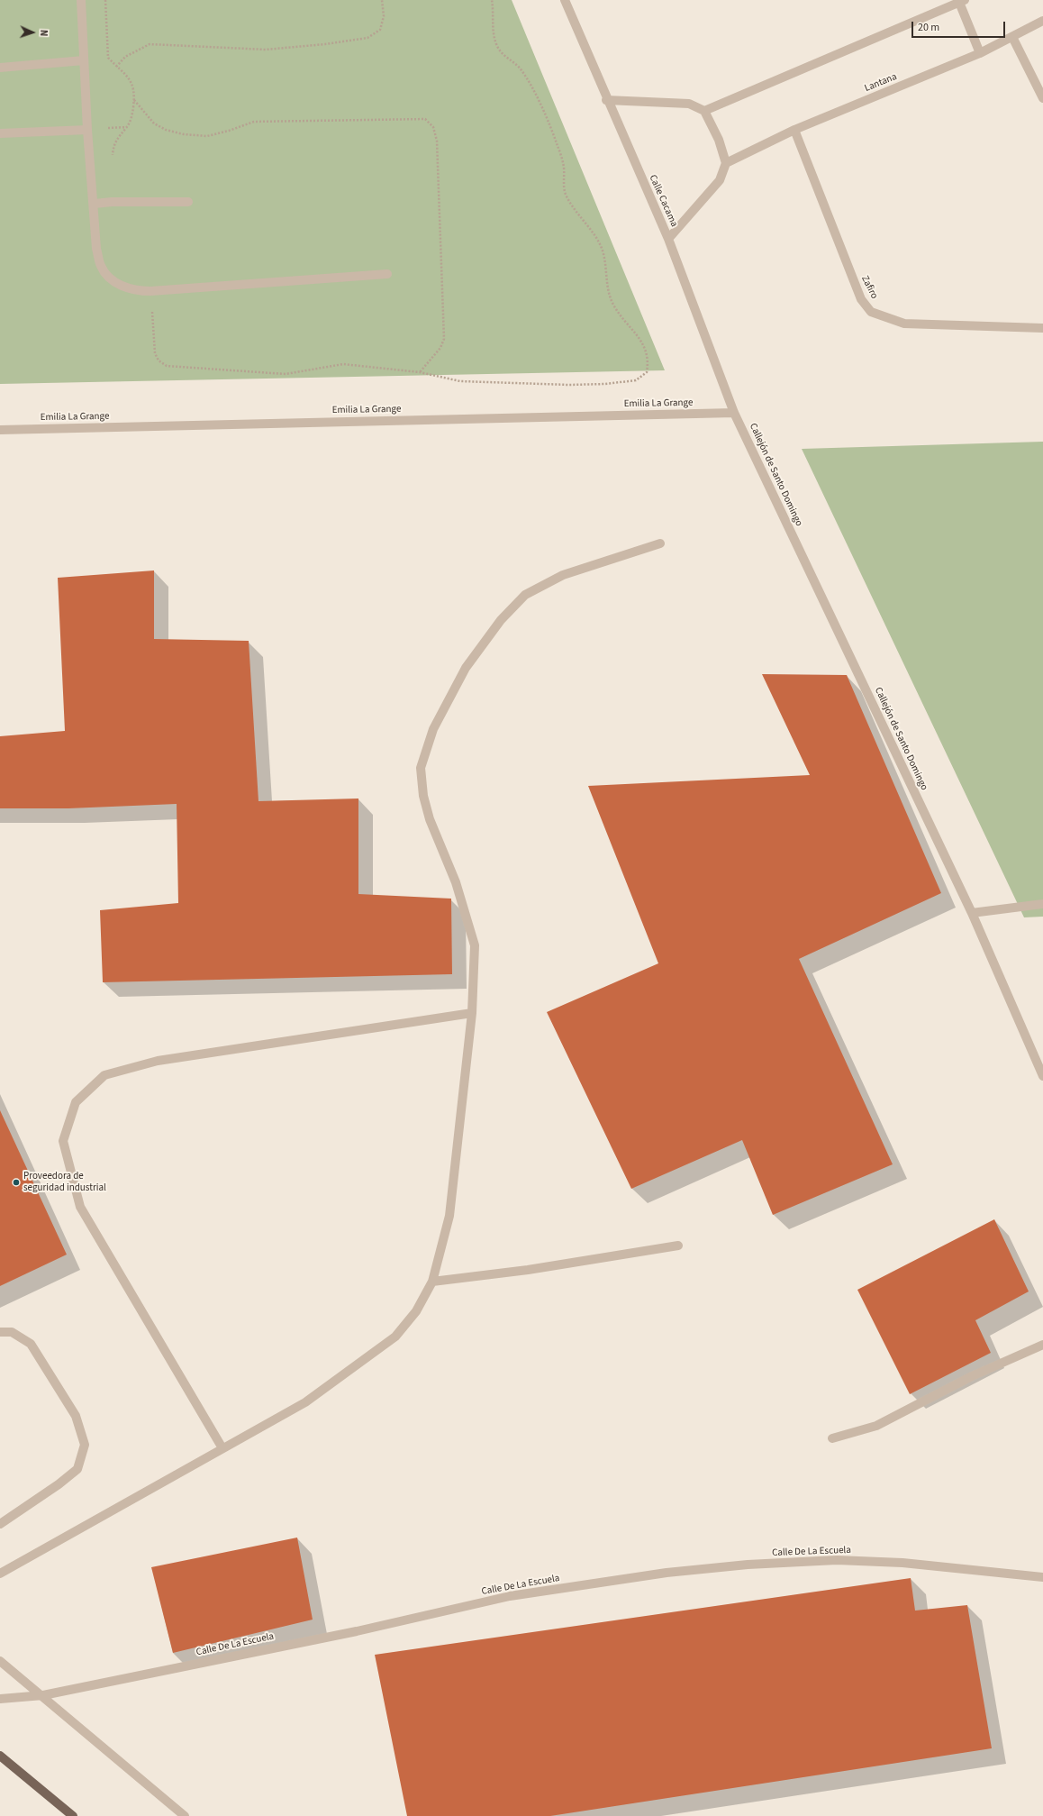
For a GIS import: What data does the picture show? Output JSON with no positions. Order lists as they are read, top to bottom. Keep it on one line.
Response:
{"streets":{"street":["Lantana","Calle Cacama","Zafiro","Emilia La Grange","Callejón de Santo Domingo","Calle De La Escuela"]},"crossings":[["Lantana","Zafiro"],["Calle Cacama","Emilia La Grange"],["Calle Cacama","Callejón de Santo Domingo"],["Emilia La Grange","Callejón de Santo Domingo"]],"places":["Proveedora de seguridad industrial"],"scale_bar":"20 m","north":"right"}
